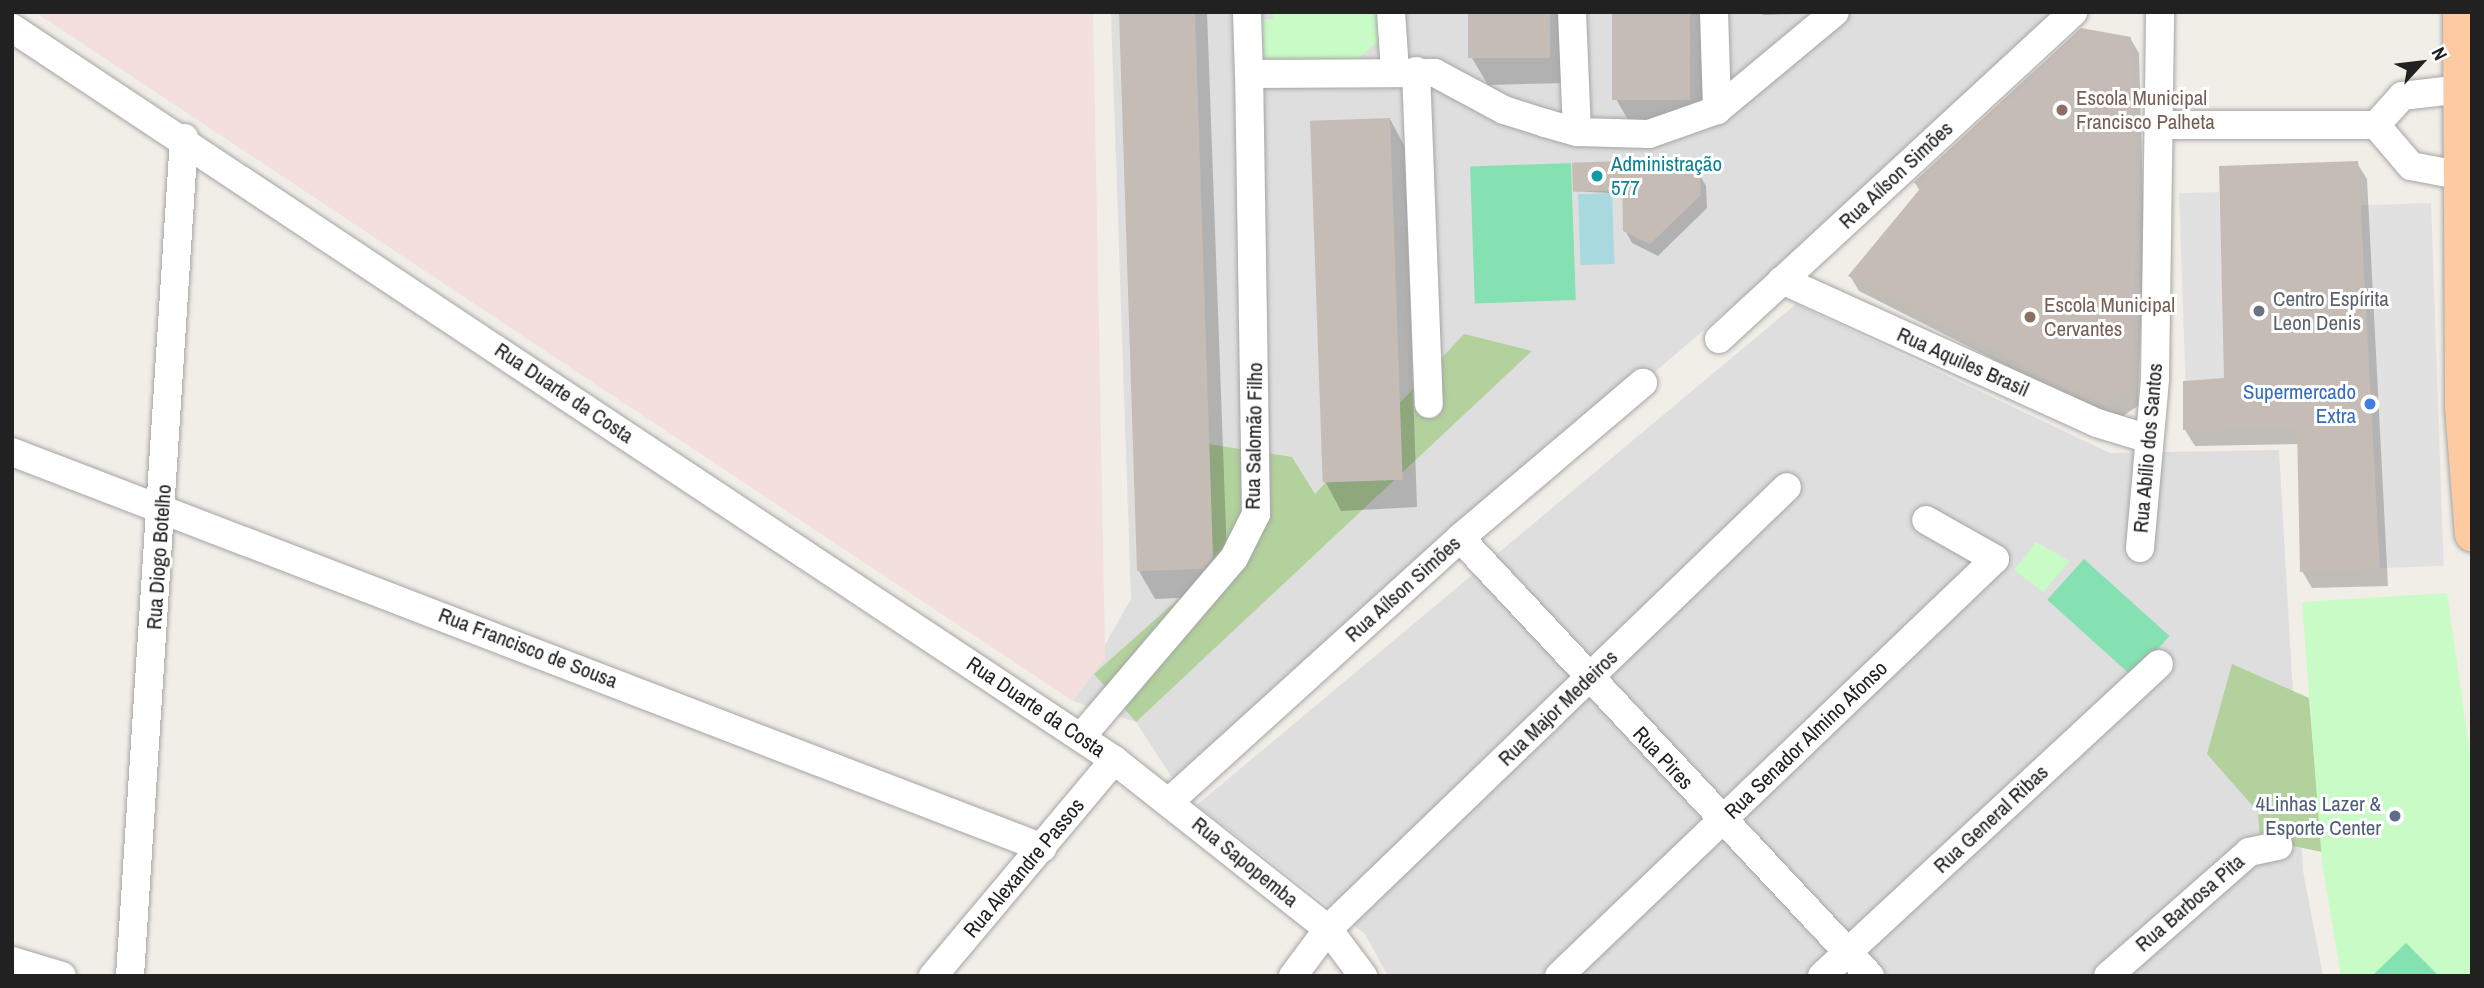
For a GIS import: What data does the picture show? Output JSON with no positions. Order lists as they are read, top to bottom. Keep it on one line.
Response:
{"streets":{"street":["Rua Aílson Simões","Rua Aquiles Brasil","Rua Duarte da Costa","Rua Salomão Filho","Rua Abílio dos Santos","Rua Diogo Botelho","Rua Francisco de Sousa","Rua Major Medeiros","Rua Senador Almino Afonso","Rua Pires","Rua General Ribas","Rua Sapopemba","Rua Alexandre Passos","Rua Barbosa Pita"]},"crossings":[["Rua Aílson Simões","Rua Aquiles Brasil"],["Rua Aílson Simões","Rua Pires"],["Rua Aílson Simões","Rua Sapopemba"],["Rua Aquiles Brasil","Rua Abílio dos Santos"],["Rua Duarte da Costa","Rua Salomão Filho"],["Rua Duarte da Costa","Rua Diogo Botelho"],["Rua Duarte da Costa","Rua Sapopemba"],["Rua Duarte da Costa","Rua Alexandre Passos"],["Rua Diogo Botelho","Rua Francisco de Sousa"],["Rua Francisco de Sousa","Rua Alexandre Passos"],["Rua Major Medeiros","Rua Pires"],["Rua Major Medeiros","Rua Sapopemba"],["Rua Senador Almino Afonso","Rua Pires"],["Rua Pires","Rua General Ribas"],["Rua Sapopemba","Rua Alexandre Passos"]],"places":["Escola Municipal Francisco Palheta","Administração 577","Centro Espírita Leon Denis","Escola Municipal Cervantes","Supermercado Extra","4Linhas Lazer & Esporte Center"],"north":"top right"}
